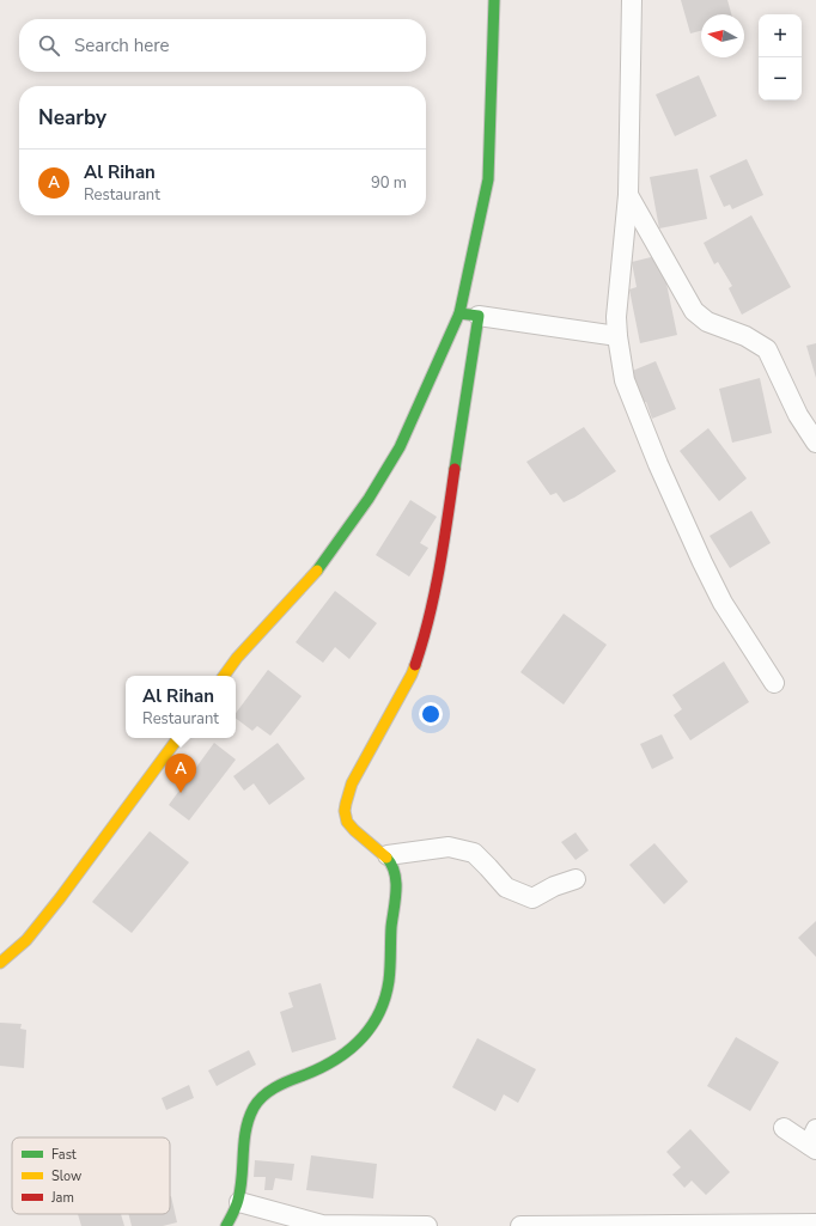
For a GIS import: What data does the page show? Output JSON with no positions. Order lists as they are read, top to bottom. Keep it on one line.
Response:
{"legend":["Fast","Slow","Jam"],"north":"left","page":{"map_buttons":["+","−"],"search":"Search here","heading":"Nearby","list":[{"mark":"A","name":"Al Rihan","note":"Restaurant","value":"90 m"}],"popup":["Al Rihan","Restaurant"],"pins":"A"}}
